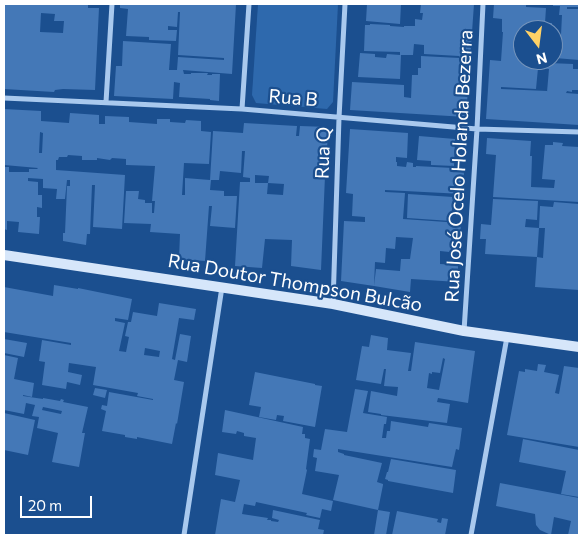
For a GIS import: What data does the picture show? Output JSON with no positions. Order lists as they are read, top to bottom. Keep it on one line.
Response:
{"streets":{"main road":["Rua Doutor Thompson Bulcão"],"street":["Rua B","Rua Q","Rua José Ocelo Holanda Bezerra"]},"crossings":[["Rua B","Rua Q"],["Rua B","Rua José Ocelo Holanda Bezerra"],["Rua Q","Rua Doutor Thompson Bulcão"],["Rua José Ocelo Holanda Bezerra","Rua Doutor Thompson Bulcão"]],"scale_bar":"20 m","north":"bottom"}
